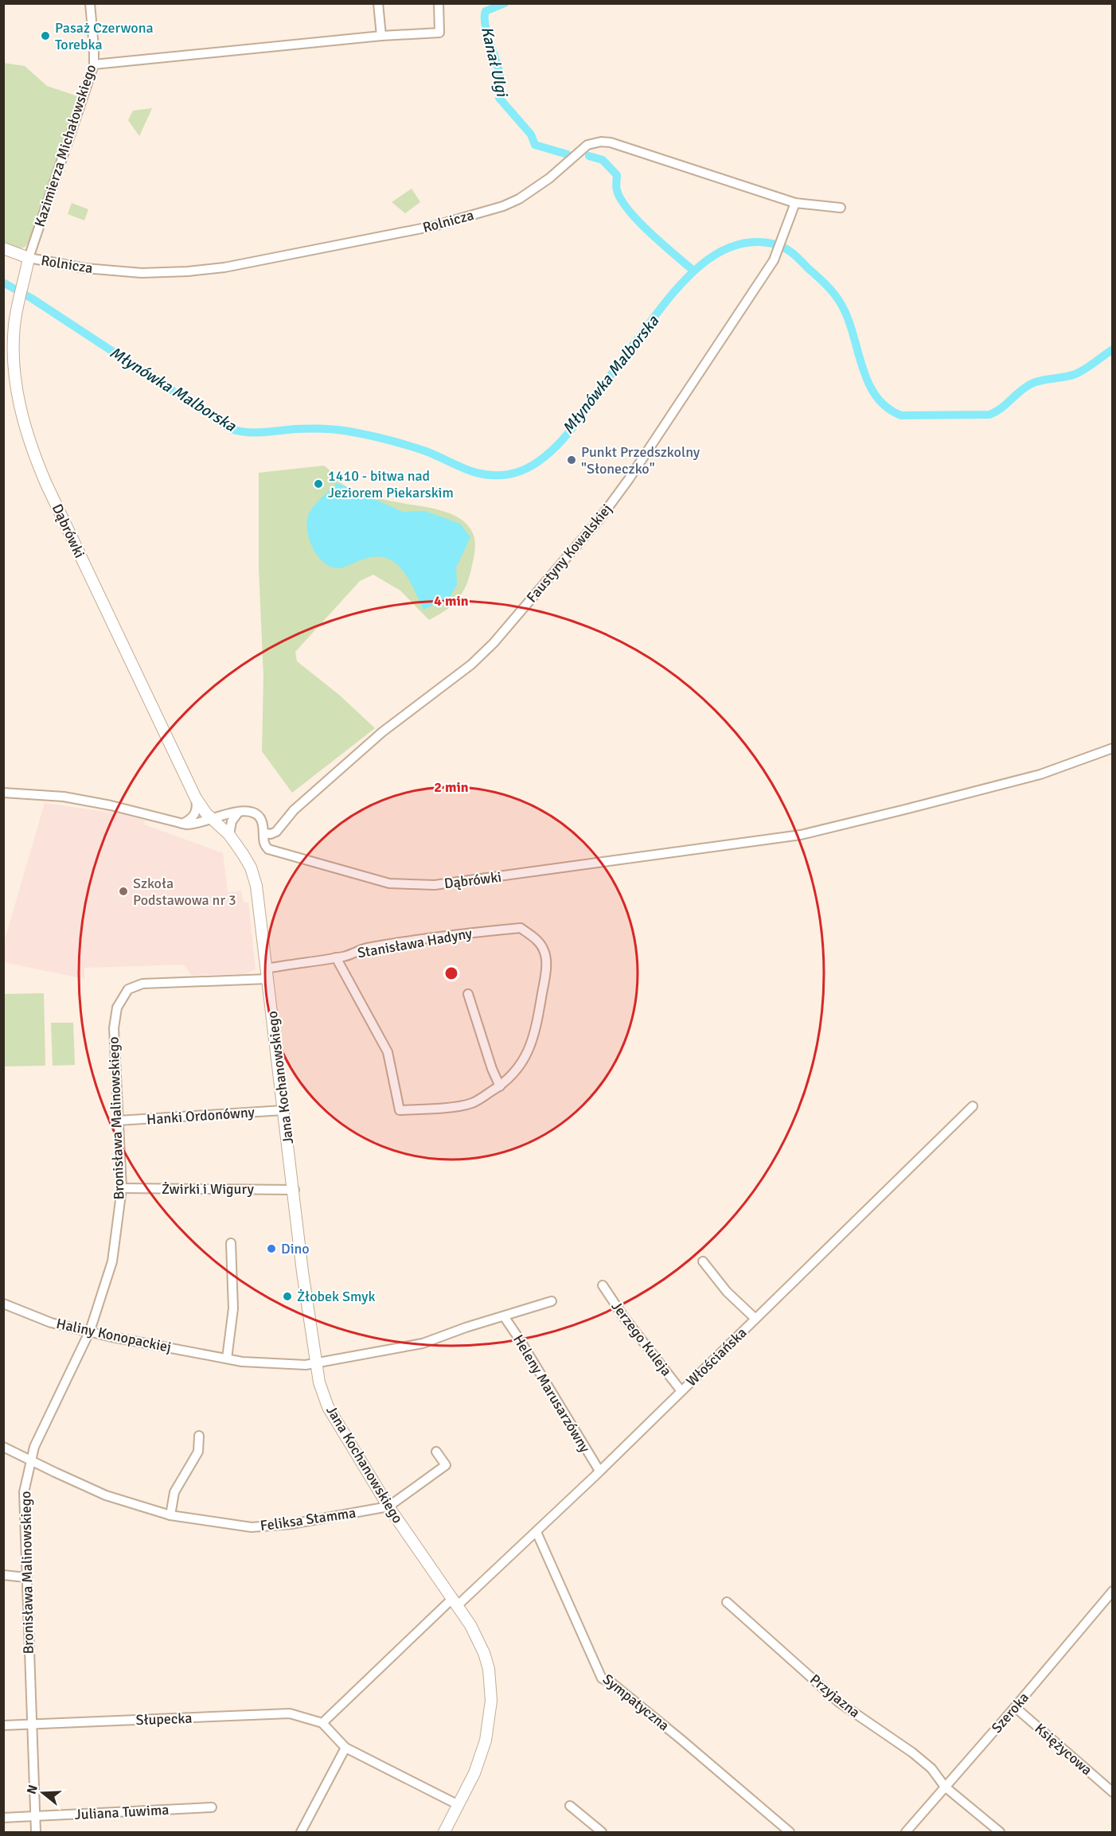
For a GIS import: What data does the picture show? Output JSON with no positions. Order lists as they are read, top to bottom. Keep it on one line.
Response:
{"streets":{"street":["Kazimierza Michałowskiego","Rolnicza","Dąbrówki","Faustyny Kowalskiej","Stanisława Hadyny","Jana Kochanowskiego","Hanki Ordonówny","Bronisława Malinowskiego","Żwirki i Wigury","Haliny Konopackiej","Jerzego Kuleja","Włościańska","Heleny Marusarzówny","Feliksa Stamma","Przyjazna","Sympatyczna","Szeroka","Słupecka","Księżycowa","Juliana Tuwima"]},"crossings":[["Kazimierza Michałowskiego","Rolnicza"],["Kazimierza Michałowskiego","Dąbrówki"],["Rolnicza","Dąbrówki"],["Rolnicza","Faustyny Kowalskiej"],["Dąbrówki","Faustyny Kowalskiej"],["Dąbrówki","Jana Kochanowskiego"],["Stanisława Hadyny","Jana Kochanowskiego"],["Stanisława Hadyny","Bronisława Malinowskiego"],["Jana Kochanowskiego","Hanki Ordonówny"],["Jana Kochanowskiego","Żwirki i Wigury"],["Jana Kochanowskiego","Haliny Konopackiej"],["Jana Kochanowskiego","Włościańska"],["Jana Kochanowskiego","Feliksa Stamma"],["Hanki Ordonówny","Bronisława Malinowskiego"],["Bronisława Malinowskiego","Żwirki i Wigury"],["Bronisława Malinowskiego","Haliny Konopackiej"],["Bronisława Malinowskiego","Feliksa Stamma"],["Bronisława Malinowskiego","Słupecka"],["Bronisława Malinowskiego","Juliana Tuwima"],["Haliny Konopackiej","Heleny Marusarzówny"],["Jerzego Kuleja","Włościańska"],["Włościańska","Heleny Marusarzówny"],["Włościańska","Sympatyczna"],["Przyjazna","Szeroka"],["Szeroka","Księżycowa"]],"water":["Kanał Ulgi","Młynówka Malborska"],"places":["Pasaż Czerwona Torebka","Punkt Przedszkolny \"Słoneczko\"","1410 - bitwa nad Jeziorem Piekarskim","Szkoła Podstawowa nr 3","Dino","Żłobek Smyk"],"north":"left","rings":["4 min","2 min"]}
